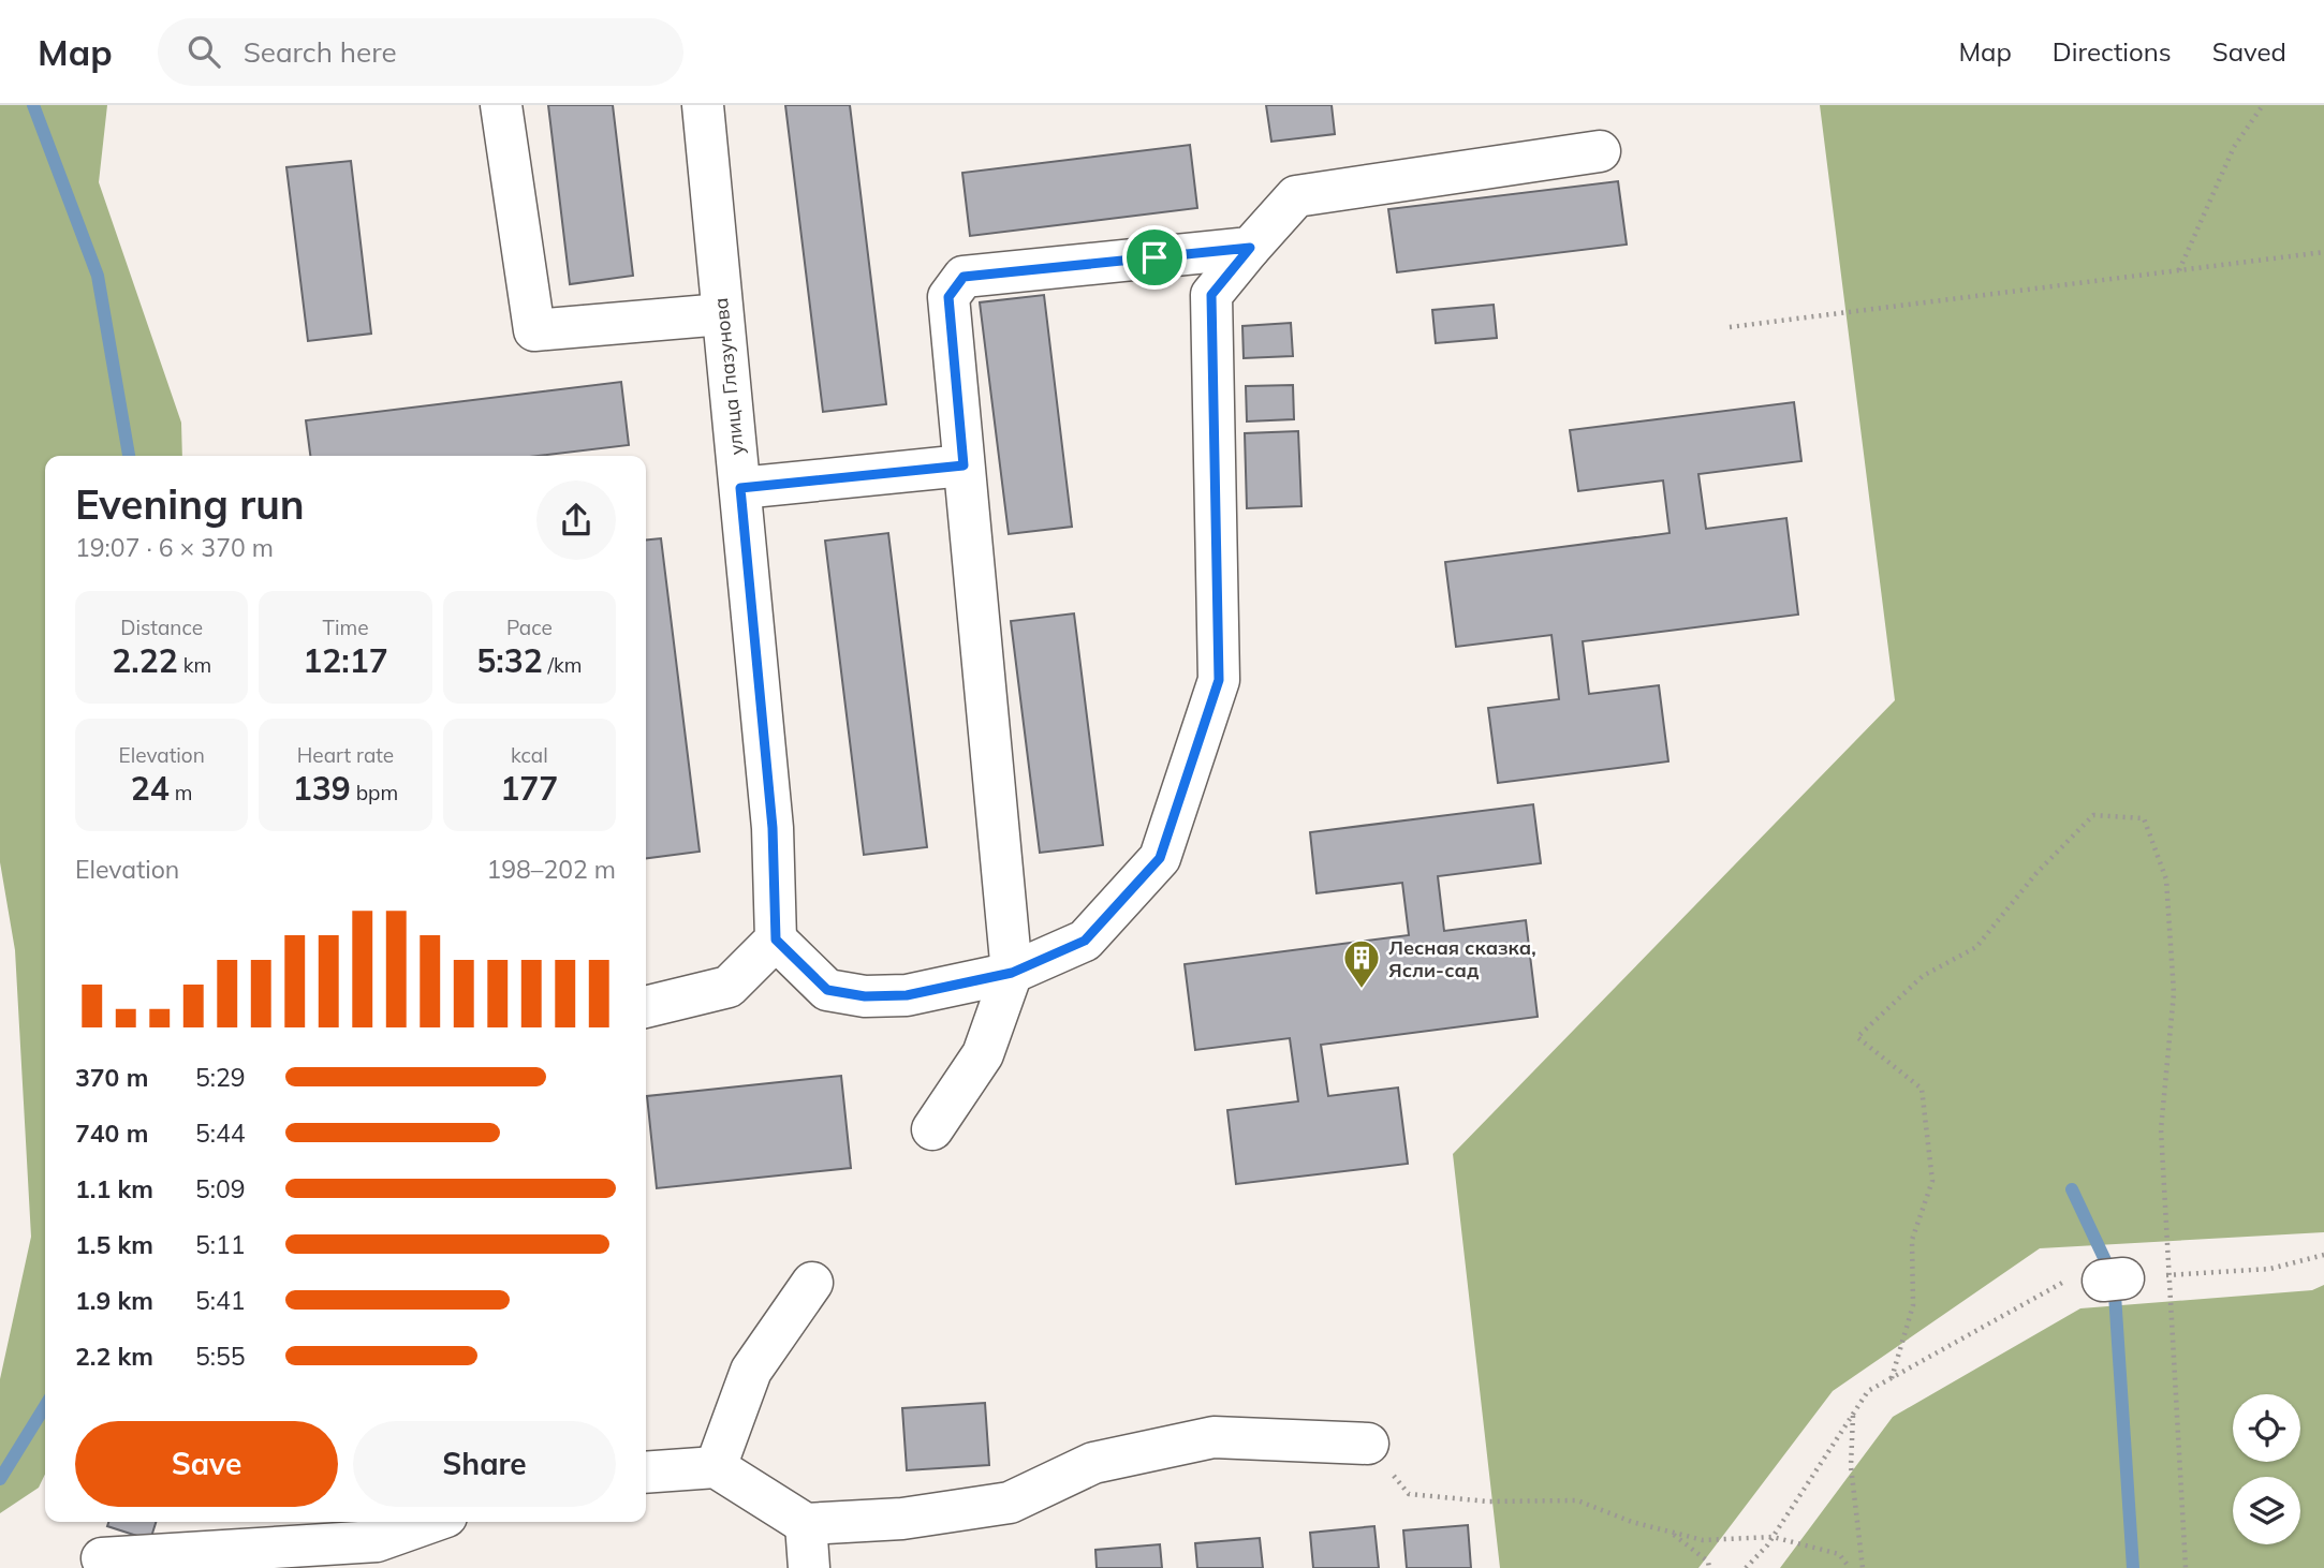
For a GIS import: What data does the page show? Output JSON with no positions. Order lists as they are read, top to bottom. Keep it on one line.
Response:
{"streets":{"street":["улица Глазунова"]},"places":{"building":["Лесная сказка, Ясли-сад"]},"page":{"header":"Map","search":"Search here","nav":["Map","Directions","Saved"],"heading":["Evening run","19:07 · 6 × 370 m"],"stats":[["Distance","2.22 km"],["Time","12:17"],["Pace","5:32 /km"],["Elevation","24 m"],["Heart rate","139 bpm"],["kcal","177"]],"chart":["Elevation","198–202 m"],"list":[{"name":"370 m","note":"5:29"},{"name":"740 m","note":"5:44"},{"name":"1.1 km","note":"5:09"},{"name":"1.5 km","note":"5:11"},{"name":"1.9 km","note":"5:41"},{"name":"2.2 km","note":"5:55"}],"buttons":["Save","Share"]}}
